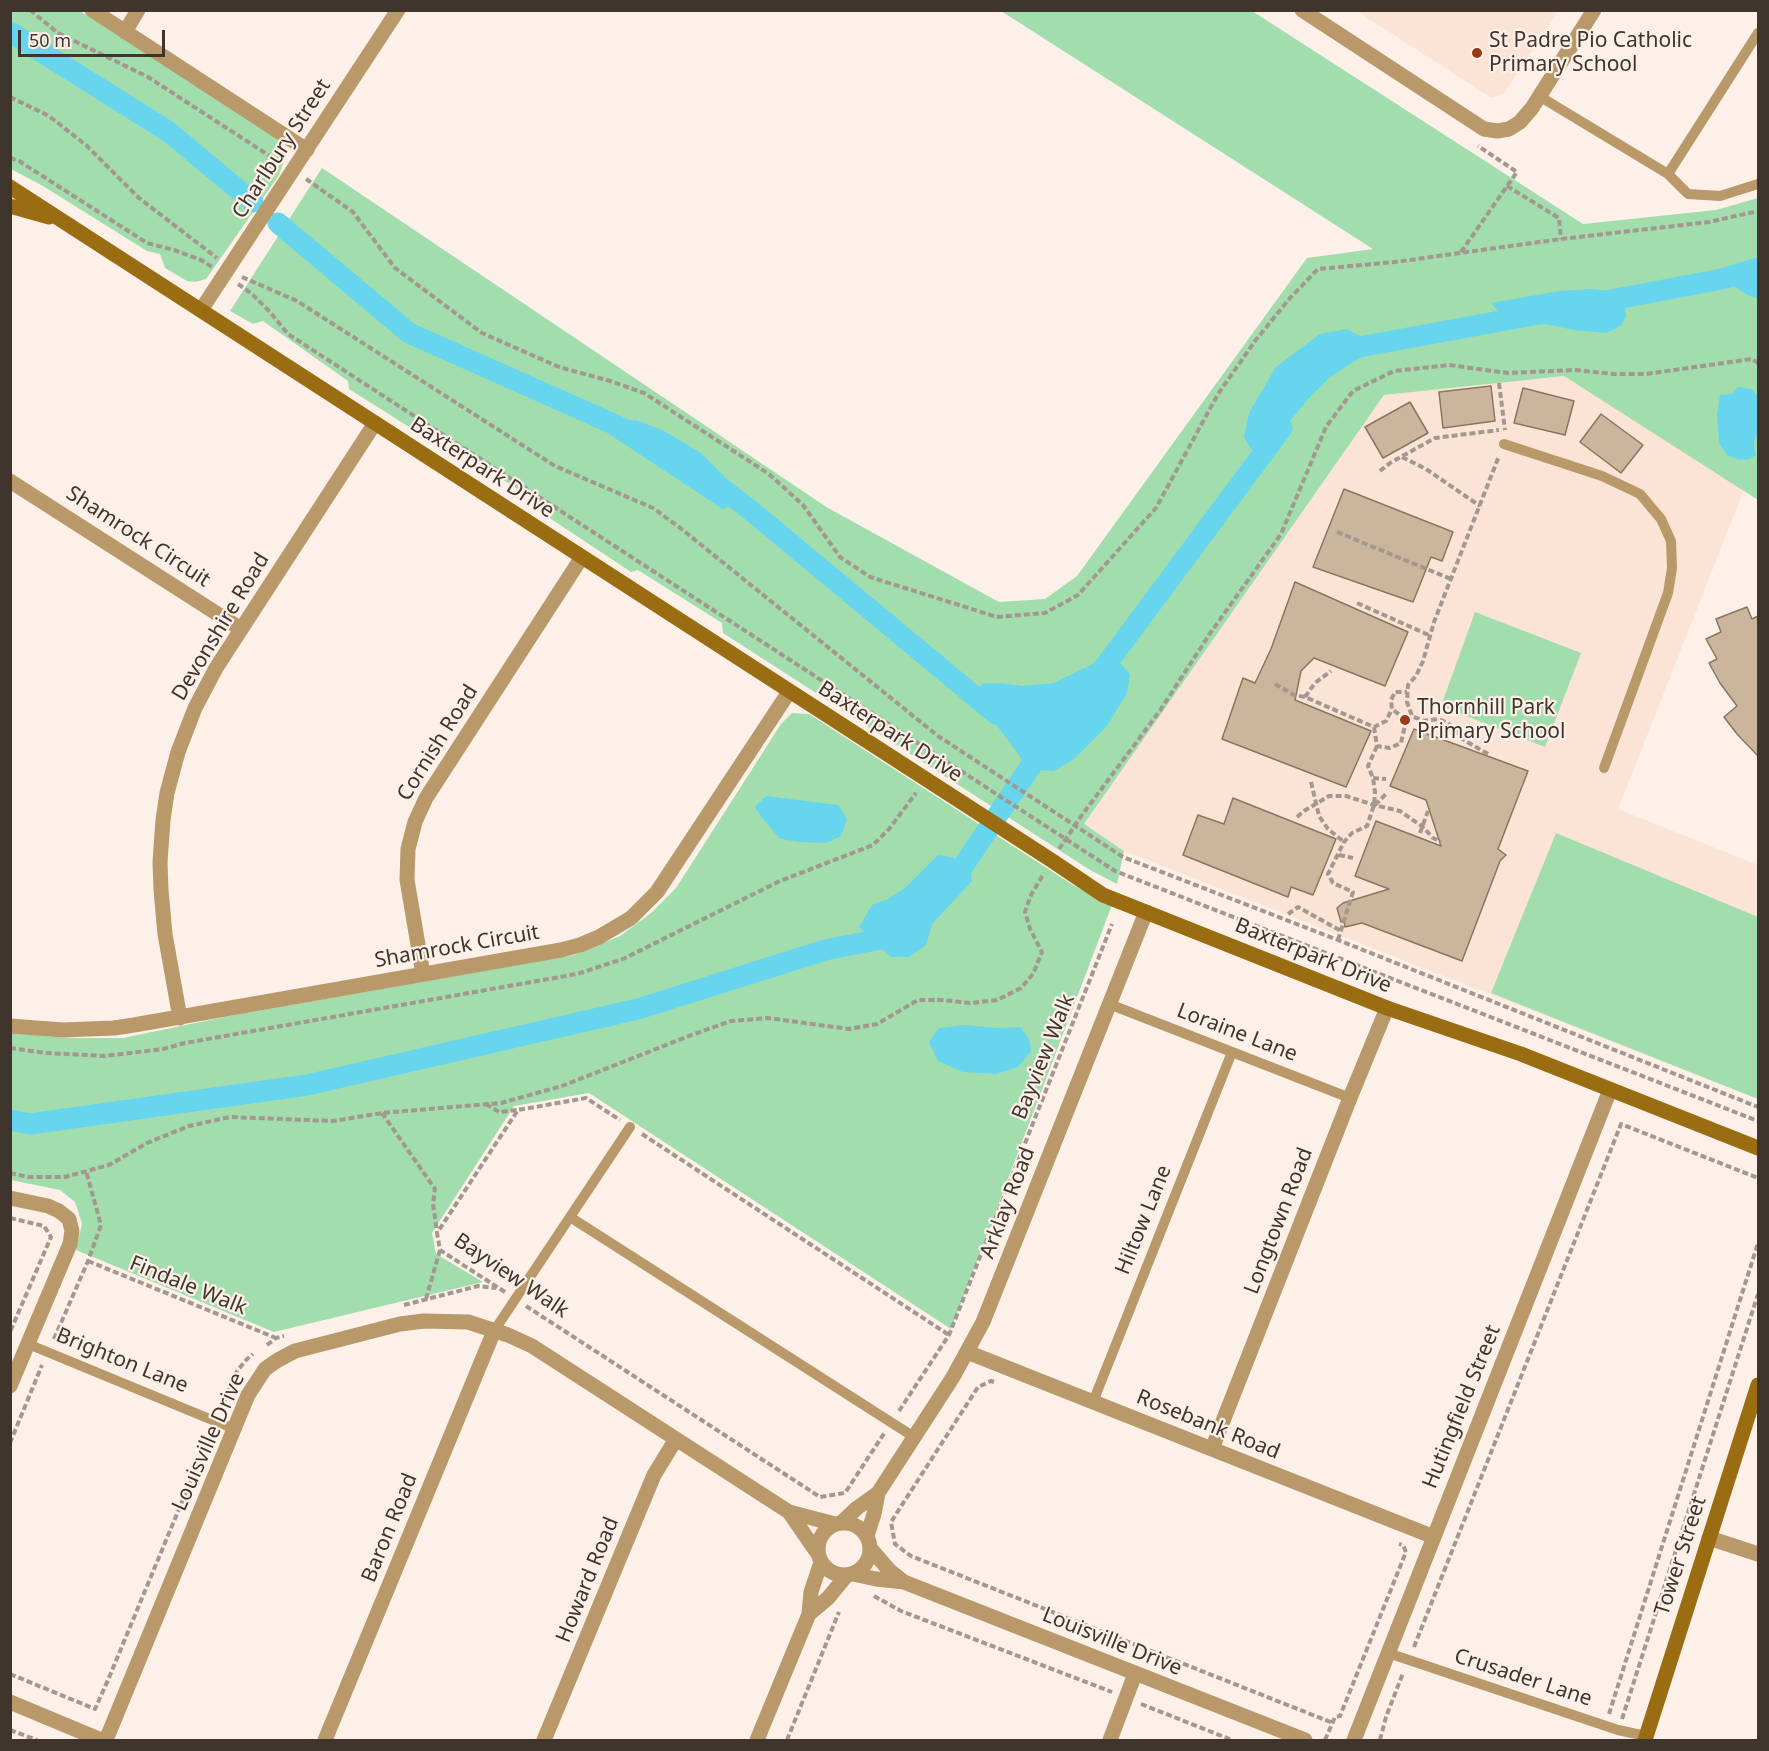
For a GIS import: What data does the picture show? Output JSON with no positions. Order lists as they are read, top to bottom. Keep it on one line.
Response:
{"streets":{"street":["Charlbury Street","Baxterpark Drive","Shamrock Circuit","Devonshire Road","Cornish Road","Arklay Road","Longtown Road","Hutingfield Street","Rosebank Road","Louisville Drive","Baron Road","Tower Street","Howard Road"],"lane":["Loraine Lane","Hiltow Lane","Brighton Lane","Crusader Lane"],"path":["Bayview Walk","Findale Walk"]},"crossings":[["Charlbury Street","Baxterpark Drive"],["Baxterpark Drive","Shamrock Circuit"],["Baxterpark Drive","Devonshire Road"],["Baxterpark Drive","Cornish Road"],["Baxterpark Drive","Arklay Road"],["Baxterpark Drive","Longtown Road"],["Baxterpark Drive","Hutingfield Street"],["Shamrock Circuit","Devonshire Road"],["Shamrock Circuit","Cornish Road"],["Loraine Lane","Arklay Road"],["Loraine Lane","Hiltow Lane"],["Loraine Lane","Longtown Road"],["Arklay Road","Rosebank Road"],["Arklay Road","Louisville Drive"],["Hiltow Lane","Rosebank Road"],["Longtown Road","Rosebank Road"],["Brighton Lane","Louisville Drive"],["Hutingfield Street","Rosebank Road"],["Hutingfield Street","Crusader Lane"],["Louisville Drive","Baron Road"],["Louisville Drive","Howard Road"],["Tower Street","Crusader Lane"]],"places":["St Padre Pio Catholic Primary School","Thornhill Park Primary School"],"scale_bar":"50 m"}
